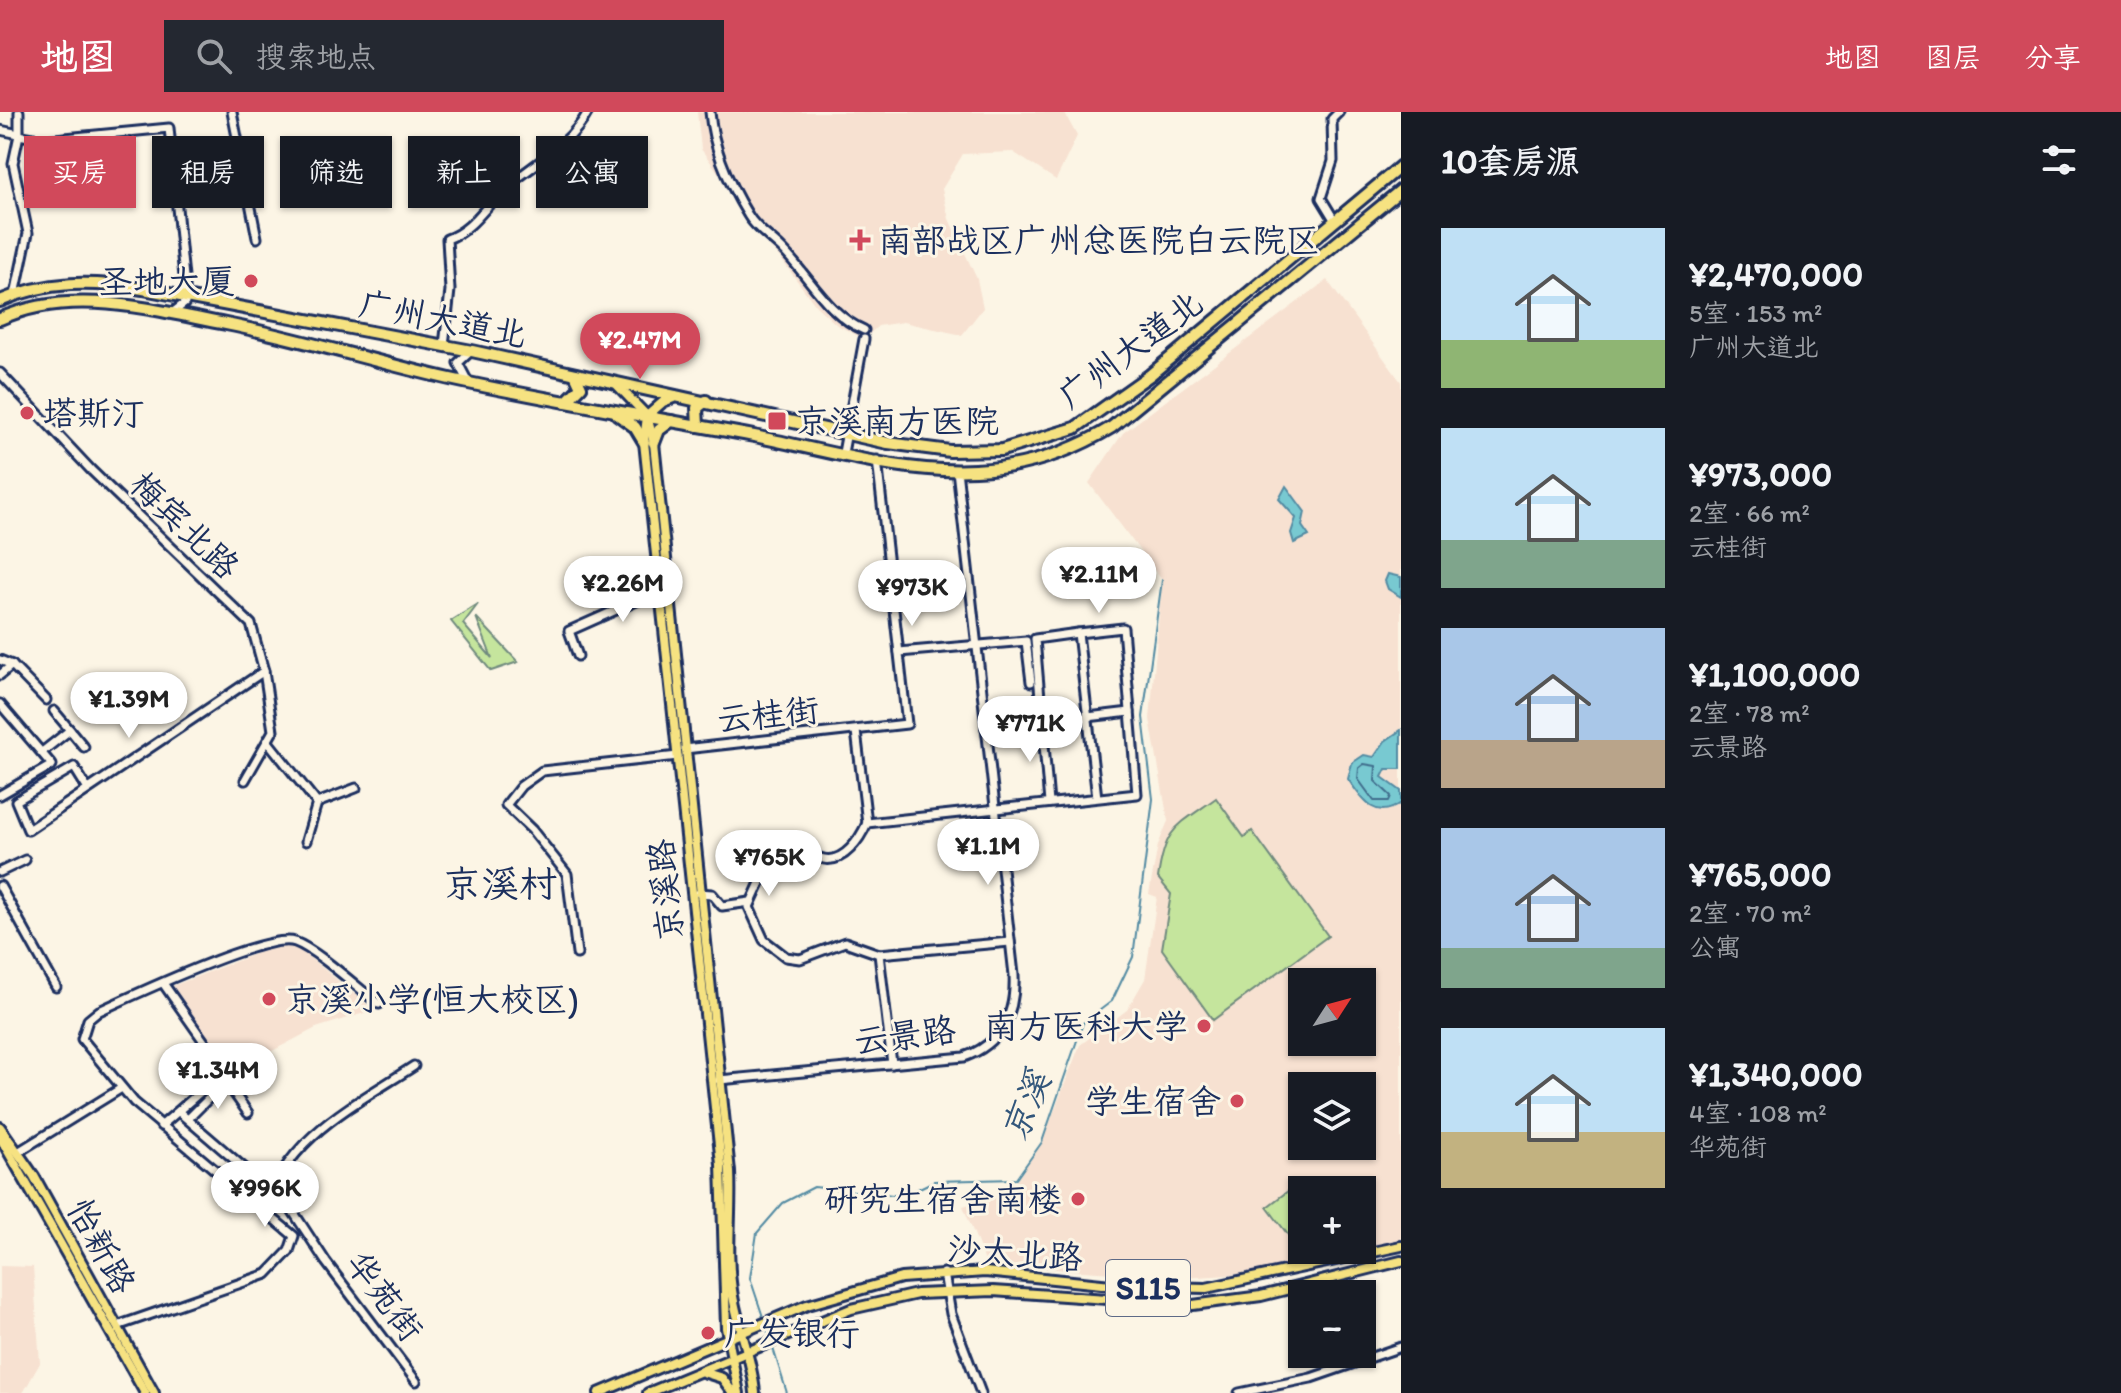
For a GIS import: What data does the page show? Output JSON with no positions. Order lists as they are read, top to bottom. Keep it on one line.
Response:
{"streets":{"highway":["广州大道北"],"main road":["京溪路","怡新路","沙太北路","S115"],"street":["梅宾北路","云桂街","云景路","华苑街"]},"crossings":[["广州大道北","云桂街"],["广州大道北","京溪路"],["广州大道北","云景路"],["云桂街","京溪路"],["京溪路","云景路"],["京溪路","沙太北路"],["京溪路","S115"],["沙太北路","S115"]],"districts":["京溪村"],"water":["京溪"],"places":{"health":["南部战区广州总医院白云院区"],"other":["圣地大厦","塔斯汀","京溪小学(恒大校区)","南方医科大学","学生宿舍","研究生宿舍南楼","广发银行"],"transit":["京溪南方医院"]},"north":"top right","page":{"header":"地图","search":"搜索地点","nav":["地图","图层","分享"],"heading":"10套房源","chip":["买房","租房","筛选","新上","公寓"],"list":[{"name":"¥2,470,000","note":"5室 · 153 m² · 广州大道北"},{"name":"¥973,000","note":"2室 · 66 m² · 云桂街"},{"name":"¥1,100,000","note":"2室 · 78 m² · 云景路"},{"name":"¥765,000","note":"2室 · 70 m² · 公寓"},{"name":"¥1,340,000","note":"4室 · 108 m² · 华苑街"}],"price":["¥2.47M","¥2.11M","¥2.26M","¥973K","¥1.39M","¥771K","¥1.1M","¥765K","¥1.34M","¥996K"],"map_buttons":["+","−"]}}
